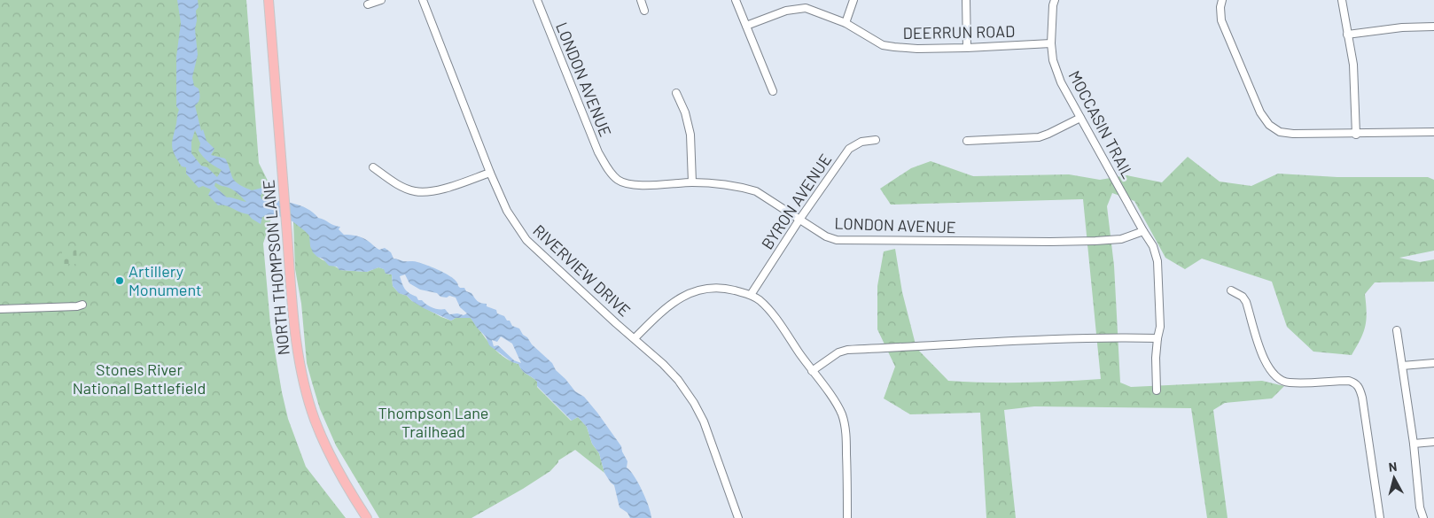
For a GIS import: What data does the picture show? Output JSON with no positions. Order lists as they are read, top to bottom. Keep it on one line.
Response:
{"streets":{"main road":["NORTH THOMPSON LANE"],"street":["DEERRUN ROAD","LONDON AVENUE","MOCCASIN TRAIL","BYRON AVENUE","RIVERVIEW DRIVE"]},"crossings":[["DEERRUN ROAD","MOCCASIN TRAIL"],["LONDON AVENUE","MOCCASIN TRAIL"],["LONDON AVENUE","BYRON AVENUE"]],"parks":["Stones River National Battlefield","Thompson Lane Trailhead"],"places":["Artillery Monument"],"north":"top"}
